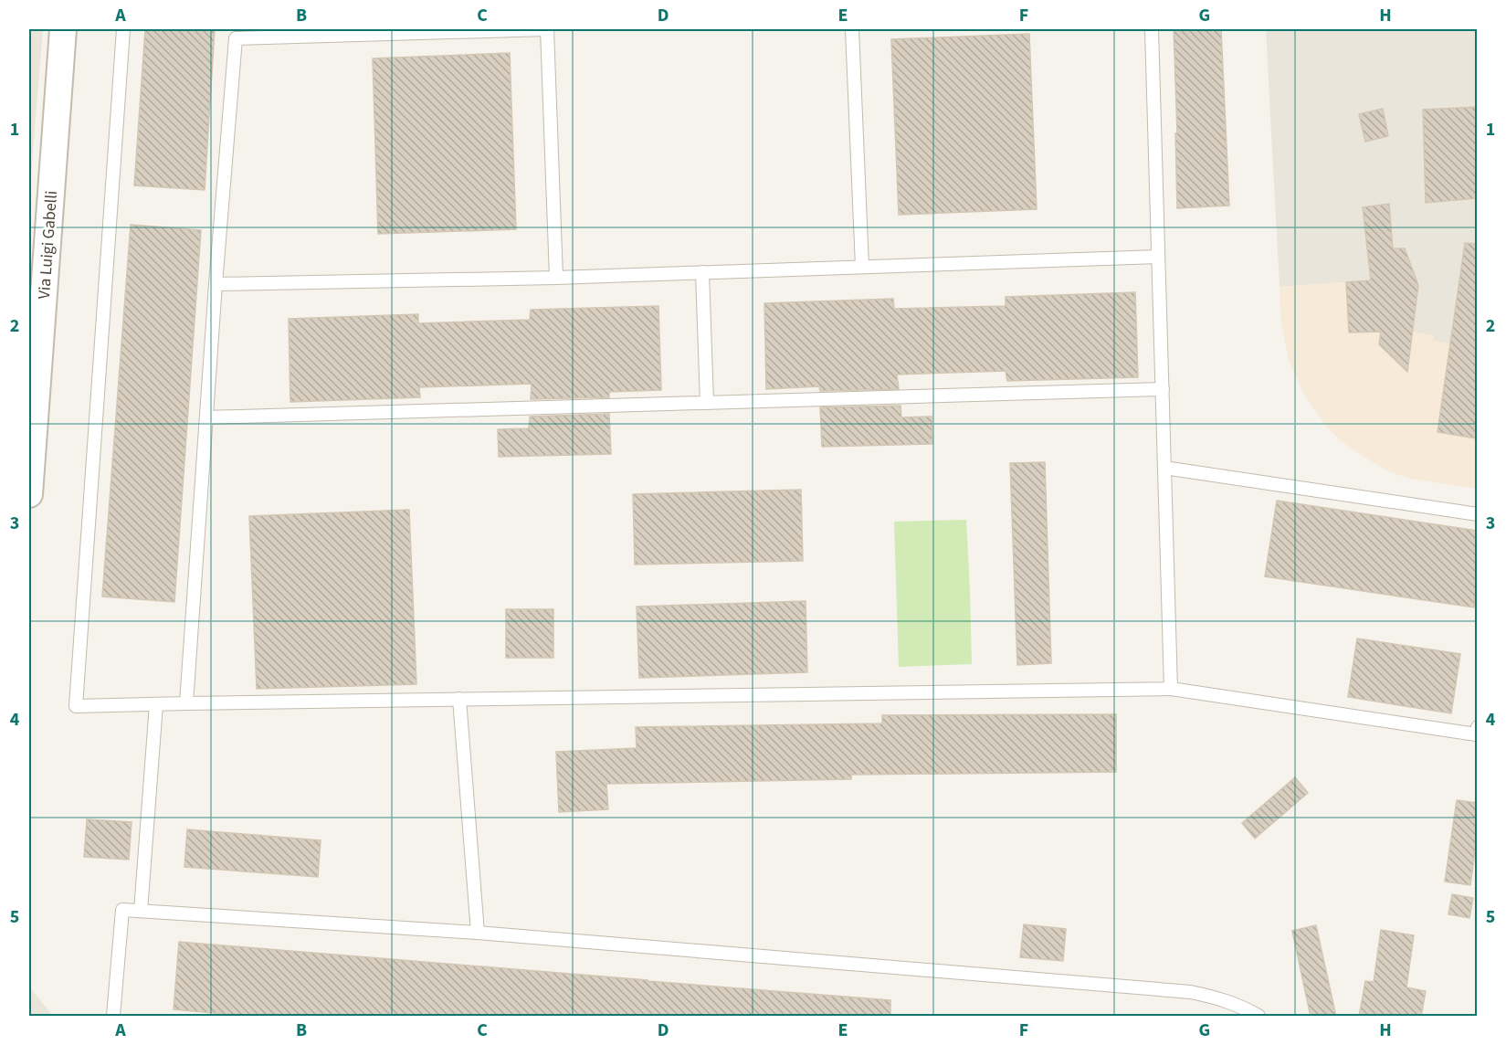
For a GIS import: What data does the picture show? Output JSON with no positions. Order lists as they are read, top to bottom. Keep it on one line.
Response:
{"streets":{"street":["Via Luigi Gabelli"]},"grid":{"columns":["A","B","C","D","E","F","G","H"],"rows":["1","2","3","4","5"]}}
